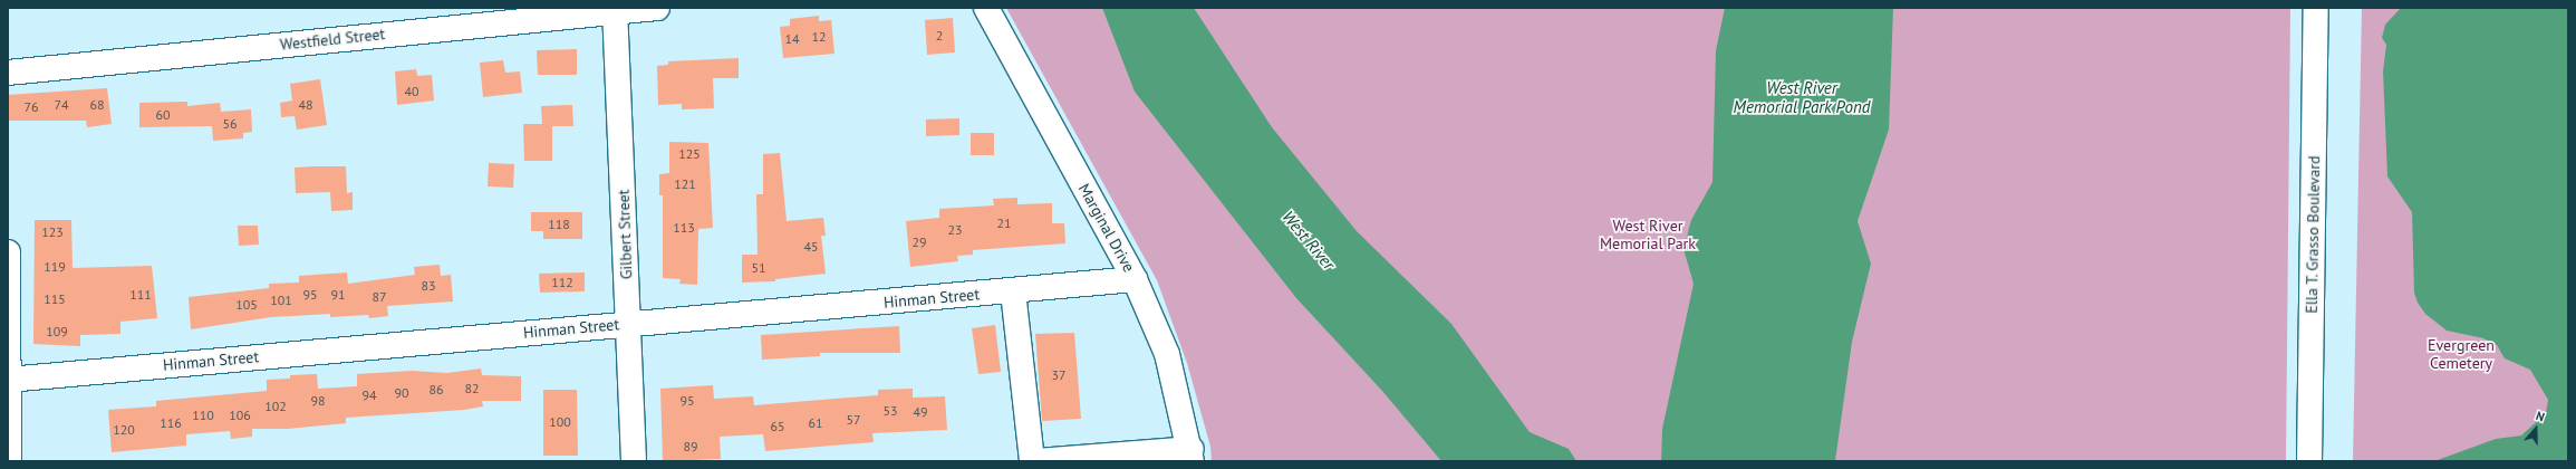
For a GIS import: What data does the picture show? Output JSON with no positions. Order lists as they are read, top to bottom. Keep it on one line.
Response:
{"streets":{"street":["Westfield Street","Marginal Drive","Gilbert Street","Ella T. Grasso Boulevard","Hinman Street"]},"crossings":[["Westfield Street","Gilbert Street"],["Marginal Drive","Hinman Street"],["Gilbert Street","Hinman Street"]],"water":["West River Memorial Park Pond","West River"],"parks":["West River Memorial Park","Evergreen Cemetery"],"house_numbers":["2","12","14","40","74","68","48","76","60","56","125","121","21","118","113","23","123","29","45","119","51","112","83","111","95","91","87","115","101","105","109","37","82","86","90","94","98","95","102","53","49","110","106","57","100","116","61","65","120","89"],"north":"top"}
